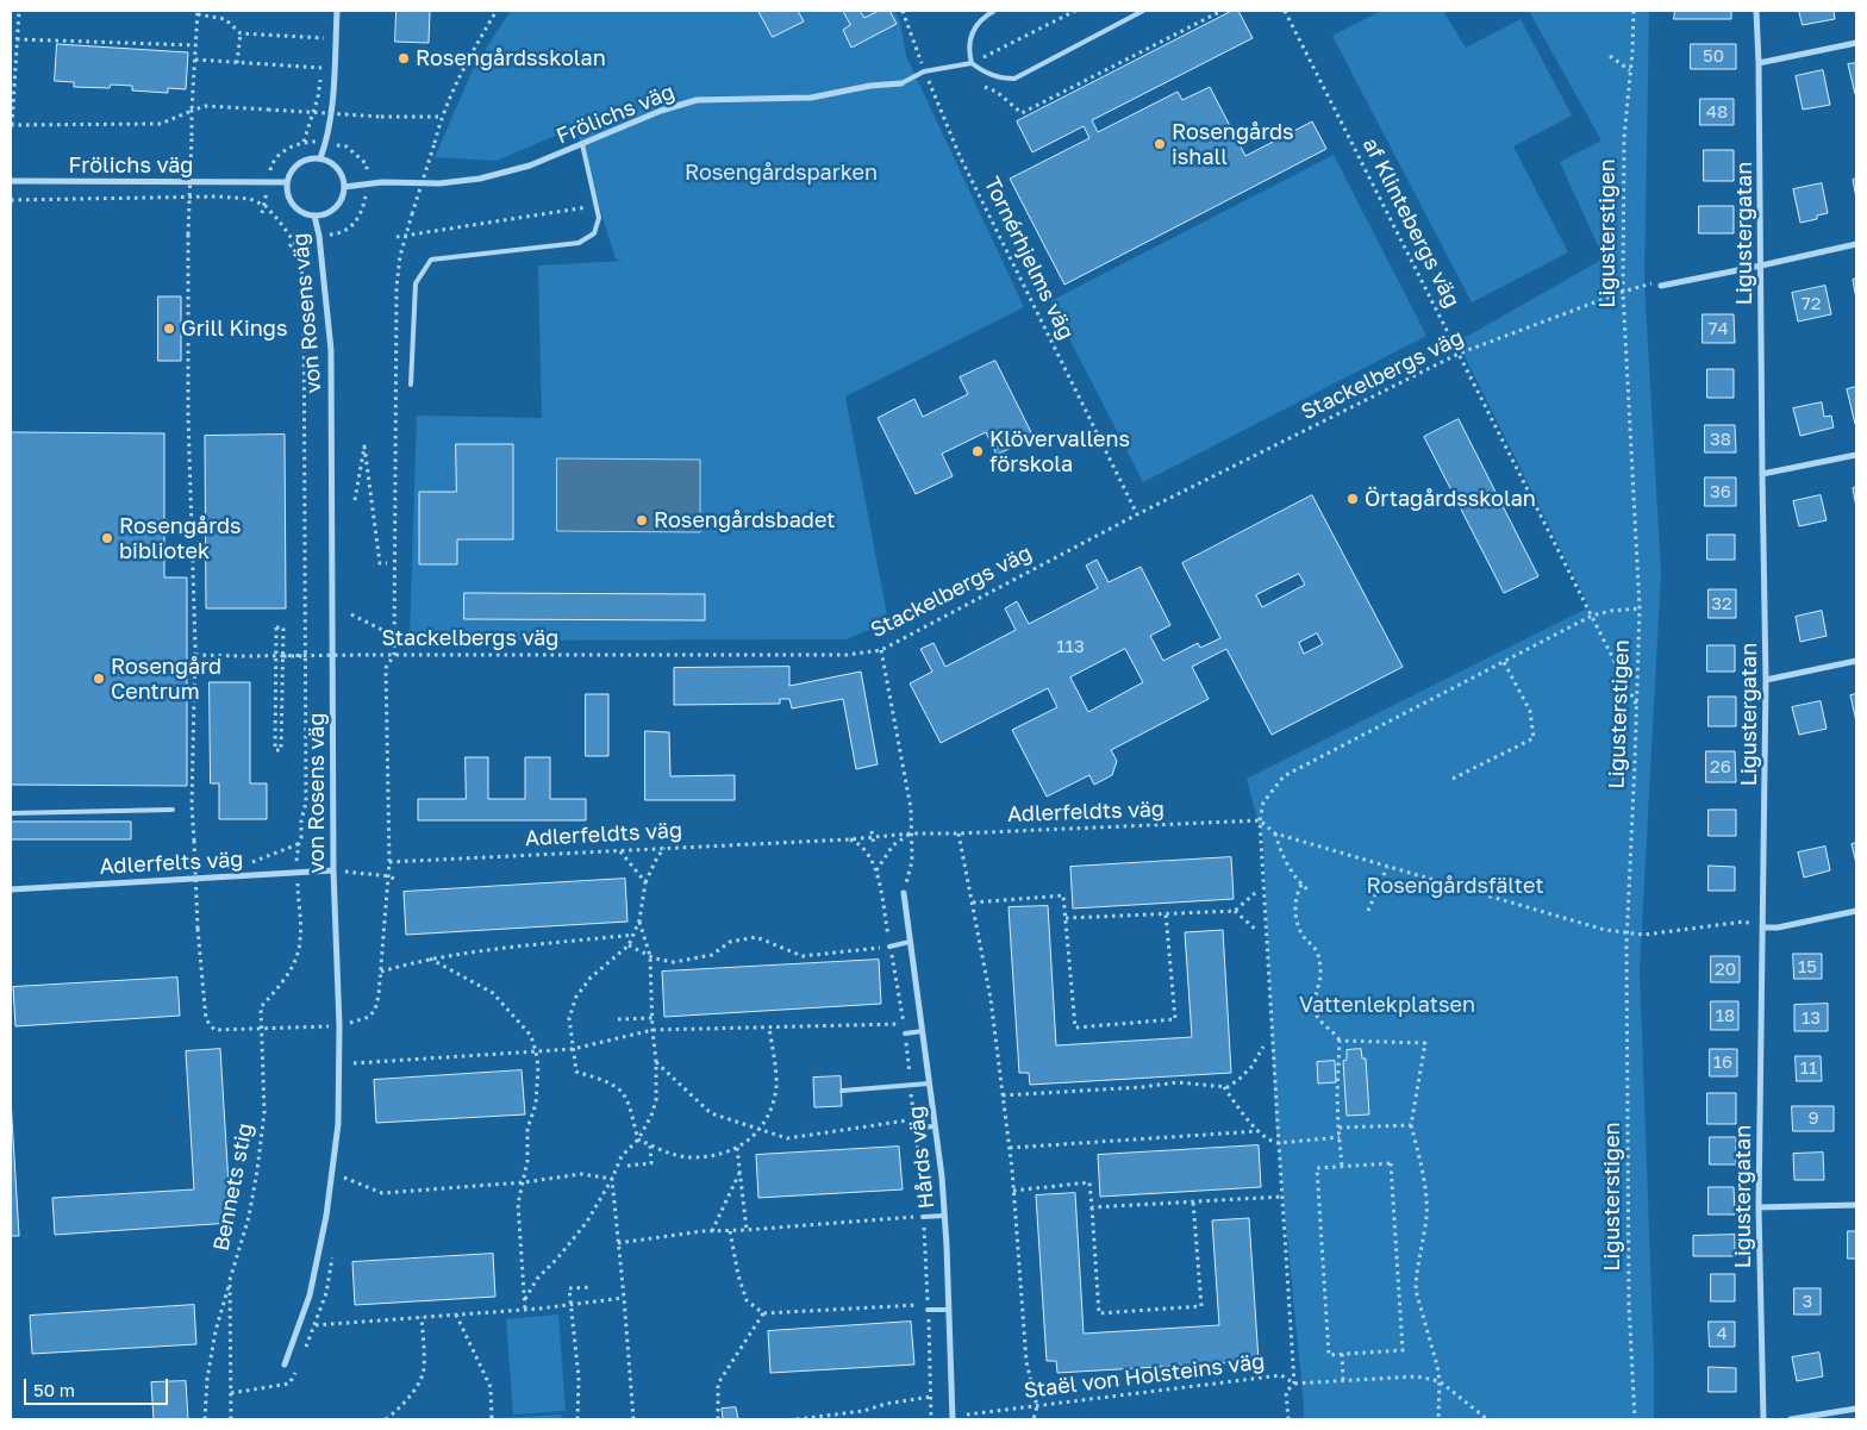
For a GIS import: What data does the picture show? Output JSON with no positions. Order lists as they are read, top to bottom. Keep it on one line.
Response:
{"streets":{"street":["Frölichs väg","Ligustergatan","von Rosens väg","Adlerfelts väg","Hårds väg"],"path":["af Klintebergs väg","Ligusterstigen","Tornérhjelms väg","Stackelbergs väg","Adlerfeldts väg","Bennets stig","Staël von Holsteins väg"]},"crossings":[["Frölichs väg","von Rosens väg"],["af Klintebergs väg","Ligusterstigen"],["af Klintebergs väg","Stackelbergs väg"],["Ligusterstigen","Stackelbergs väg"],["Tornérhjelms väg","Stackelbergs väg"],["von Rosens väg","Adlerfelts väg"],["Adlerfelts väg","Bennets stig"]],"parks":["Rosengårdsparken","Rosengårdsfältet","Vattenlekplatsen"],"places":["Rosengårdsskolan","Rosengårds ishall","Grill Kings","Klövervallens förskola","Örtagårdsskolan","Rosengårdsbadet","Rosengårds bibliotek","Rosengård Centrum"],"house_numbers":["50","48","72","74","38","36","32","113","26","15","20","18","13","16","11","9","3","4"],"scale_bar":"50 m"}
